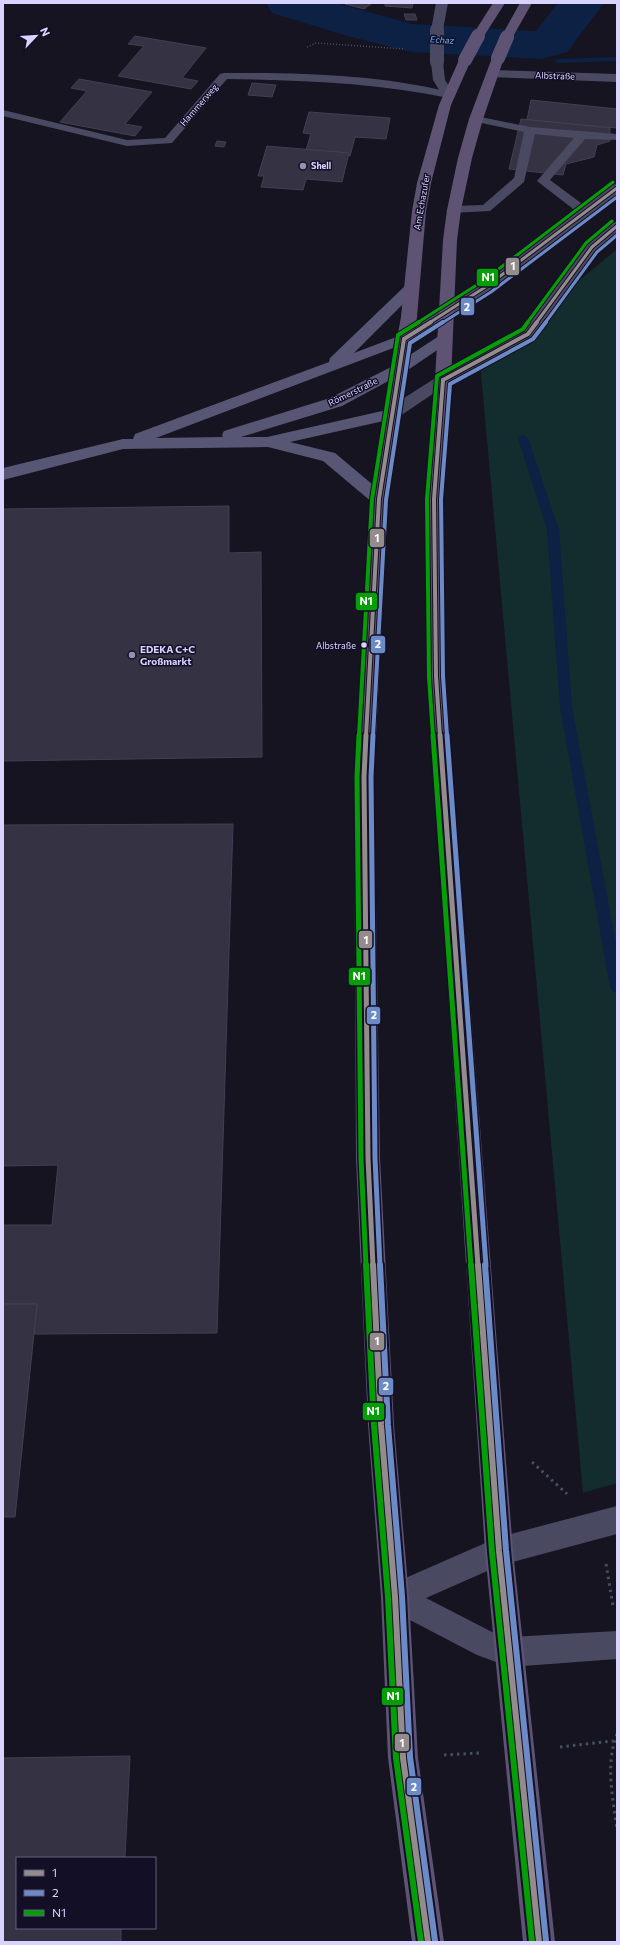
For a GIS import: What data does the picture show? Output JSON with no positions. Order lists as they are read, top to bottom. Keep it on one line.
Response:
{"streets":{"main road":["Am Echazufer","Römerstraße"],"street":["Albstraße"],"lane":["Hammerweg"]},"crossings":[["Hammerweg","Am Echazufer"],["Am Echazufer","Römerstraße"]],"water":["Echaz"],"places":["Shell","Albstraße","EDEKA C+C Großmarkt"],"lines":["transit line N1","transit line 1","transit line 2"],"legend":["1","2","N1"],"north":"top right"}
